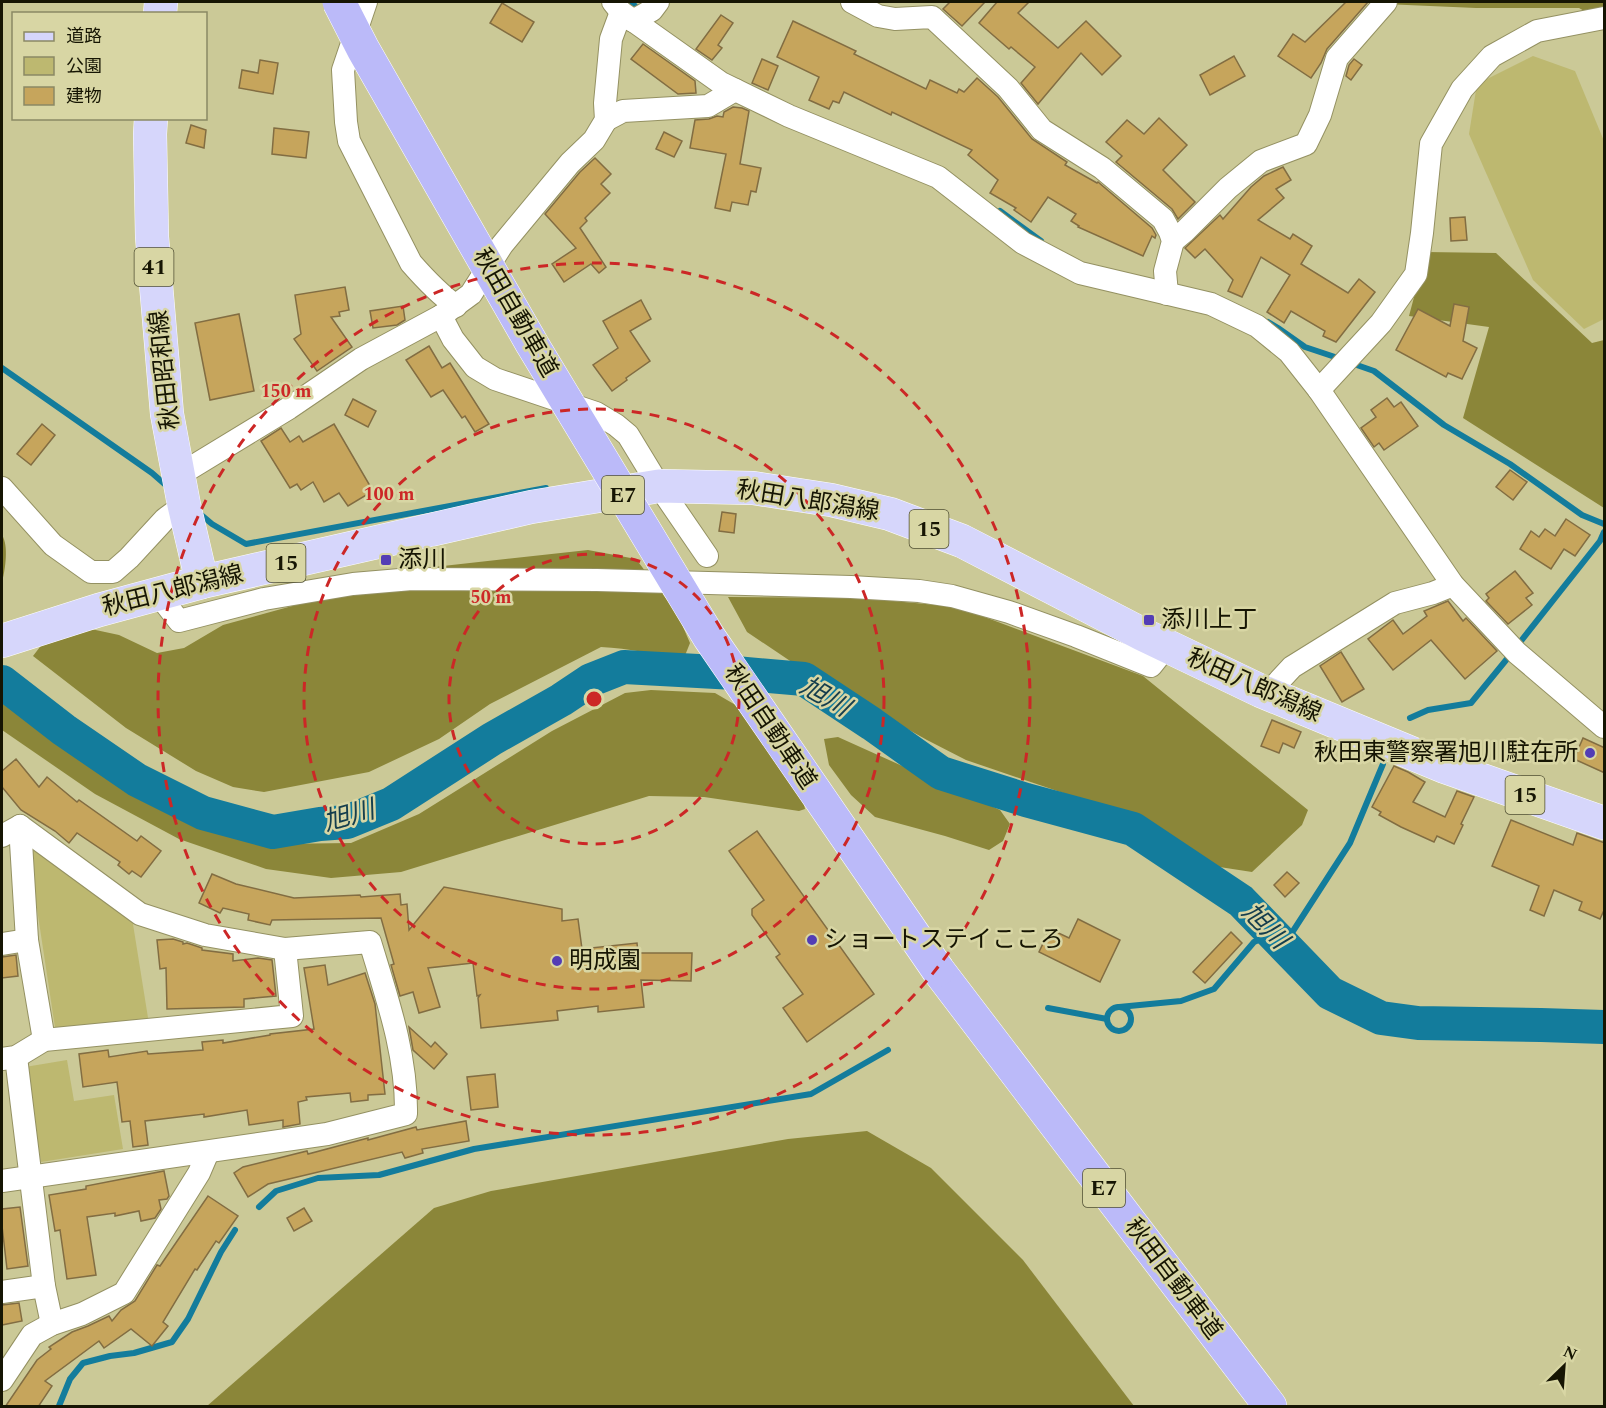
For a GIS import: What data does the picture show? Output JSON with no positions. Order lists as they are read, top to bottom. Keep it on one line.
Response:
{"streets":{"highway":["秋田自動車道","E7"],"main road":["41","秋田昭和線","秋田八郎潟線","15"]},"crossings":[["秋田昭和線","秋田八郎潟線"]],"water":["旭川"],"places":{"transit":["添川","添川上丁"],"other":["秋田東警察署旭川駐在所","ショートステイこころ","明成園"]},"legend":["道路","公園","建物"],"north":"top right","rings":["150 m","100 m","50 m"]}
